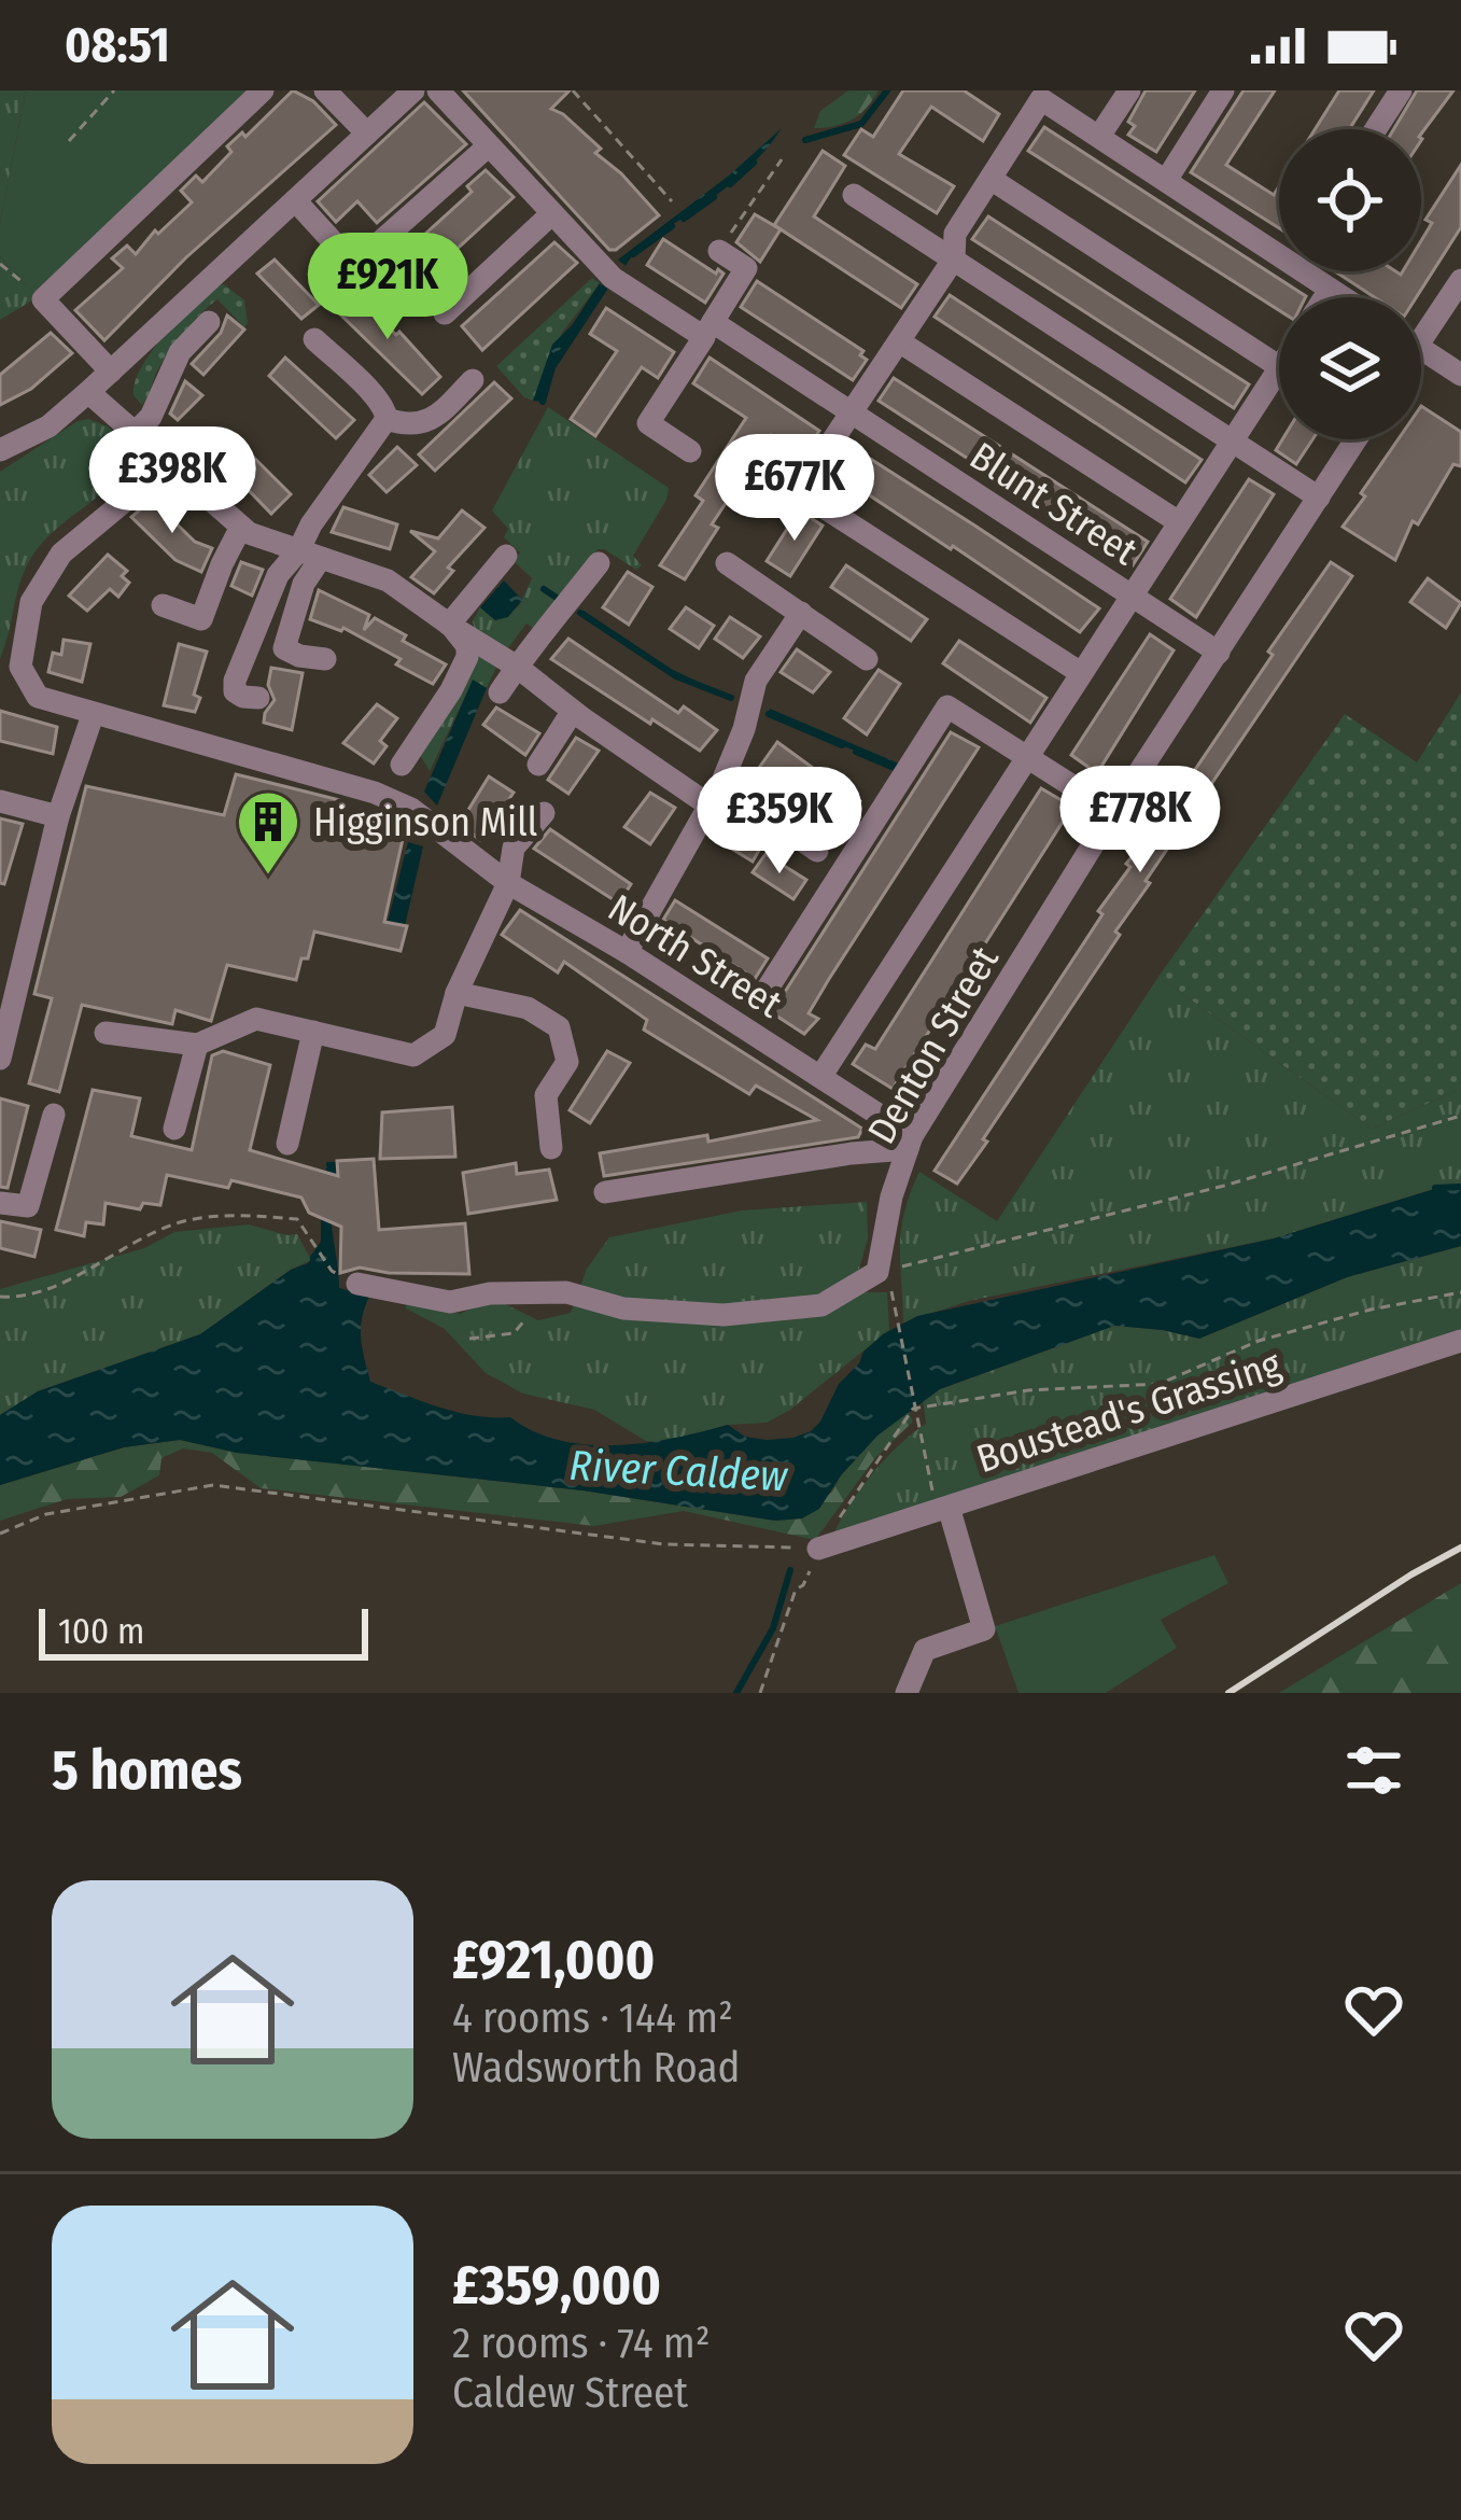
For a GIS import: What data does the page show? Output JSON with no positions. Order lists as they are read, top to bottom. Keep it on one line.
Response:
{"streets":{"street":["Blunt Street","North Street","Denton Street","Boustead's Grassing"]},"crossings":[["Blunt Street","Denton Street"],["North Street","Denton Street"]],"water":["River Caldew"],"places":{"building":["Higginson Mill"]},"scale_bar":"100 m","page":{"status":"08:51","price":["£921K","£398K","£677K","£778K","£359K"],"scale":"100 m","heading":"5 homes","list":[{"name":"£921,000","note":"4 rooms · 144 m² · Wadsworth Road"},{"name":"£359,000","note":"2 rooms · 74 m² · Caldew Street"}]}}
